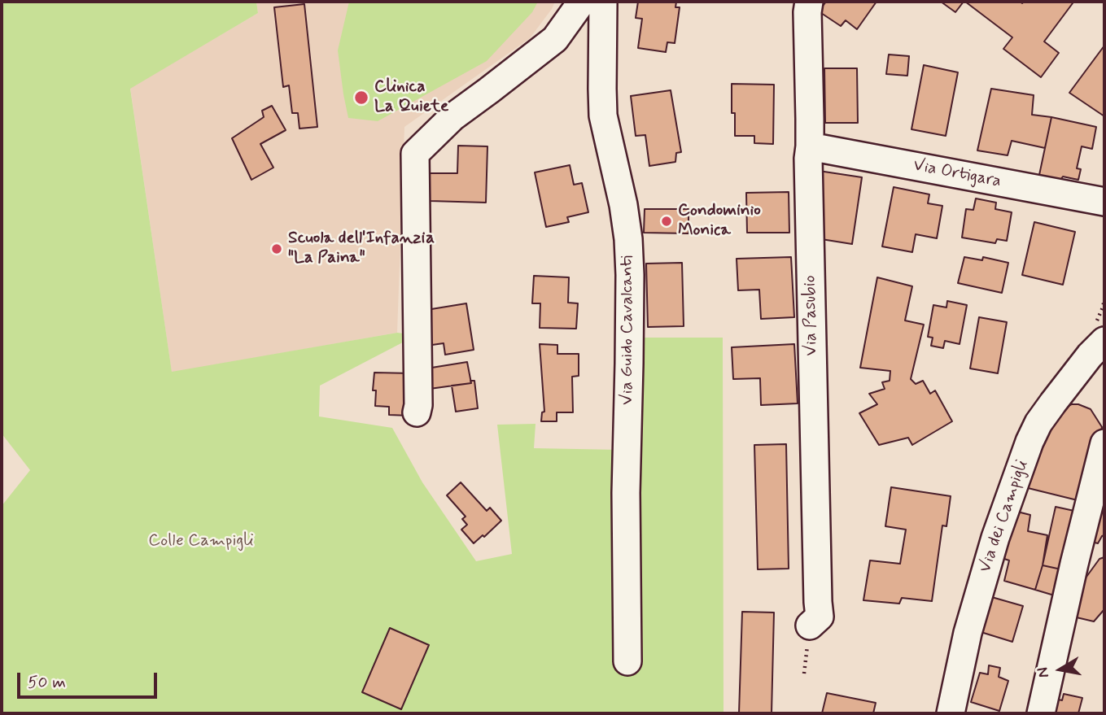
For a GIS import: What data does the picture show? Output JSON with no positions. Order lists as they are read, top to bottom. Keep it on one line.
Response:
{"streets":{"street":["Via Ortigara","Via Pasubio","Via Guido Cavalcanti","Via dei Campigli"]},"crossings":[["Via Ortigara","Via Pasubio"]],"parks":["Colle Campigli"],"places":["Clinica La Quiete","Condominio Monica","Scuola dell'Infanzia \"La Paina\""],"scale_bar":"50 m","north":"left"}
